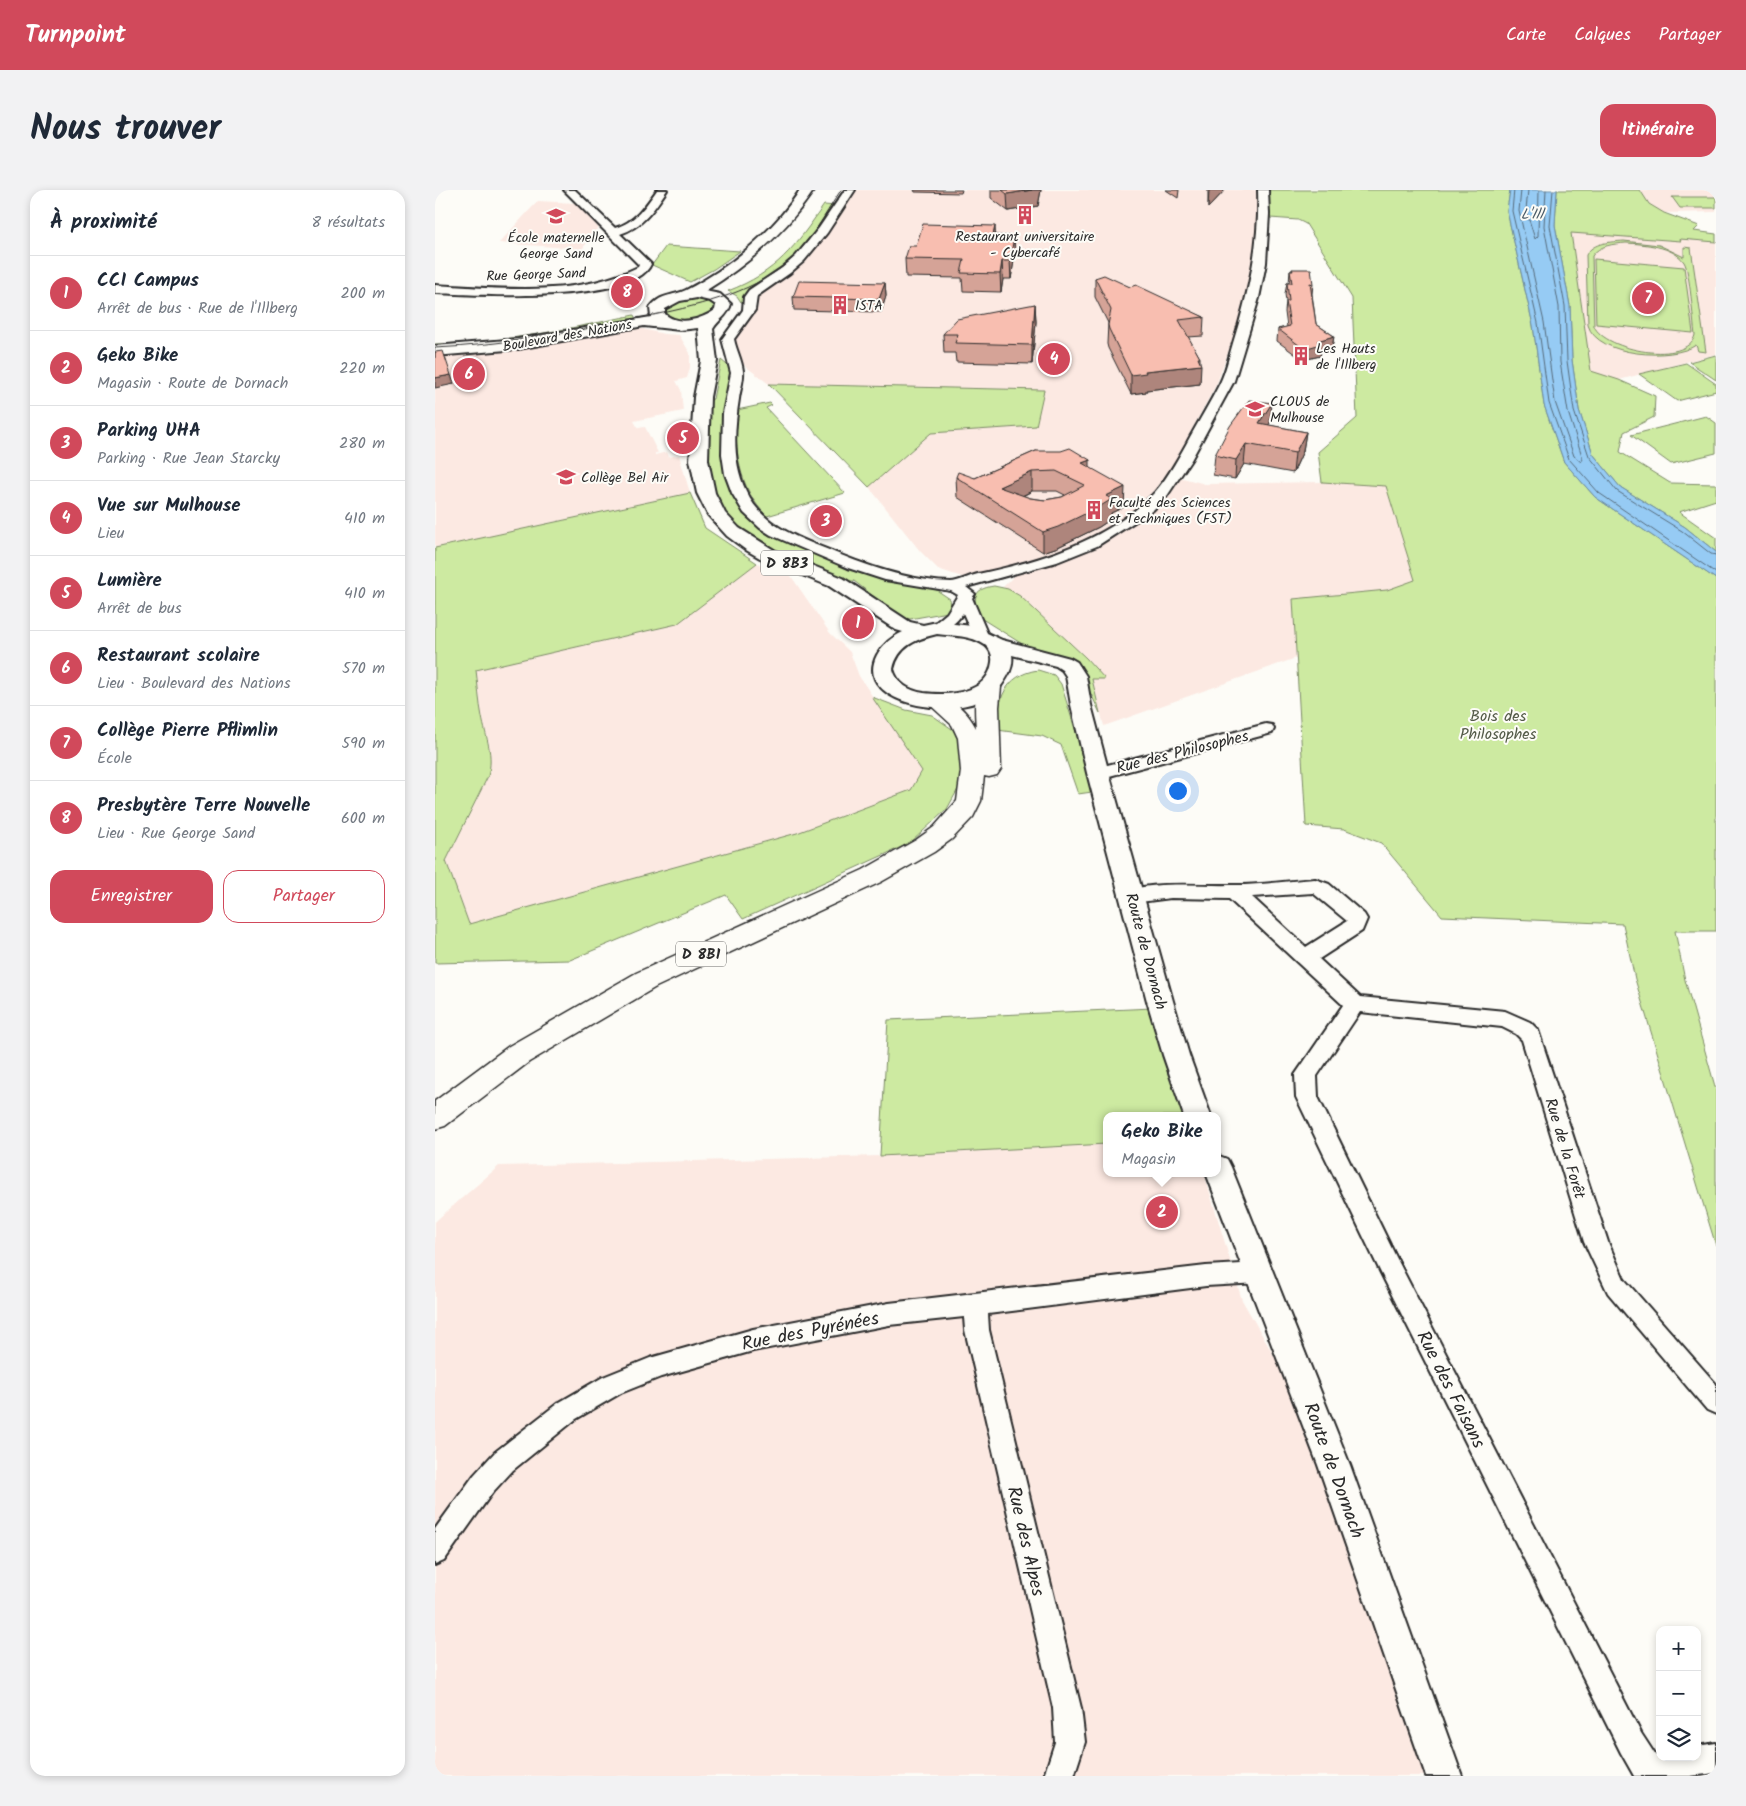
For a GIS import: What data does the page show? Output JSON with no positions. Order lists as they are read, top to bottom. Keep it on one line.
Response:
{"streets":{"highway":["D 8B1"],"main road":["Boulevard des Nations","D 8B3","Route de Dornach"],"street":["Rue George Sand","Rue des Philosophes","Rue de la Forêt","Rue des Pyrénées","Rue des Faisans","Rue des Alpes"]},"crossings":[["Boulevard des Nations","D 8B3"],["D 8B3","D 8B1"],["Rue des Philosophes","Route de Dornach"],["Route de Dornach","Rue des Pyrénées"],["Rue de la Forêt","Rue des Faisans"],["Rue des Pyrénées","Rue des Alpes"]],"water":["L'Ill"],"parks":["Bois des Philosophes"],"places":{"building":["Restaurant universitaire - Cybercafé","ISTA","Les Hauts de l'Illberg","Faculté des Sciences et Techniques (FST)"],"school or university":["École maternelle George Sand","CLOUS de Mulhouse","Collège Bel Air"]},"page":{"header":"Turnpoint","nav":["Carte","Calques","Partager"],"title":"Nous trouver","buttons":["Itinéraire",["Enregistrer","Partager"]],"heading":["À proximité","8 résultats"],"list":[{"mark":"1","name":"CCI Campus","note":"Arrêt de bus · Rue de l'Illberg","value":"200 m"},{"mark":"2","name":"Geko Bike","note":"Magasin · Route de Dornach","value":"220 m"},{"mark":"3","name":"Parking UHA","note":"Parking · Rue Jean Starcky","value":"280 m"},{"mark":"4","name":"Vue sur Mulhouse","note":"Lieu","value":"410 m"},{"mark":"5","name":"Lumière","note":"Arrêt de bus","value":"410 m"},{"mark":"6","name":"Restaurant scolaire","note":"Lieu · Boulevard des Nations","value":"570 m"},{"mark":"7","name":"Collège Pierre Pflimlin","note":"École","value":"590 m"},{"mark":"8","name":"Presbytère Terre Nouvelle","note":"Lieu · Rue George Sand","value":"600 m"}],"pins":["8","7","4","6","5","3","1","2"],"popup":["Geko Bike","Magasin"],"map_buttons":["+","−"]}}
